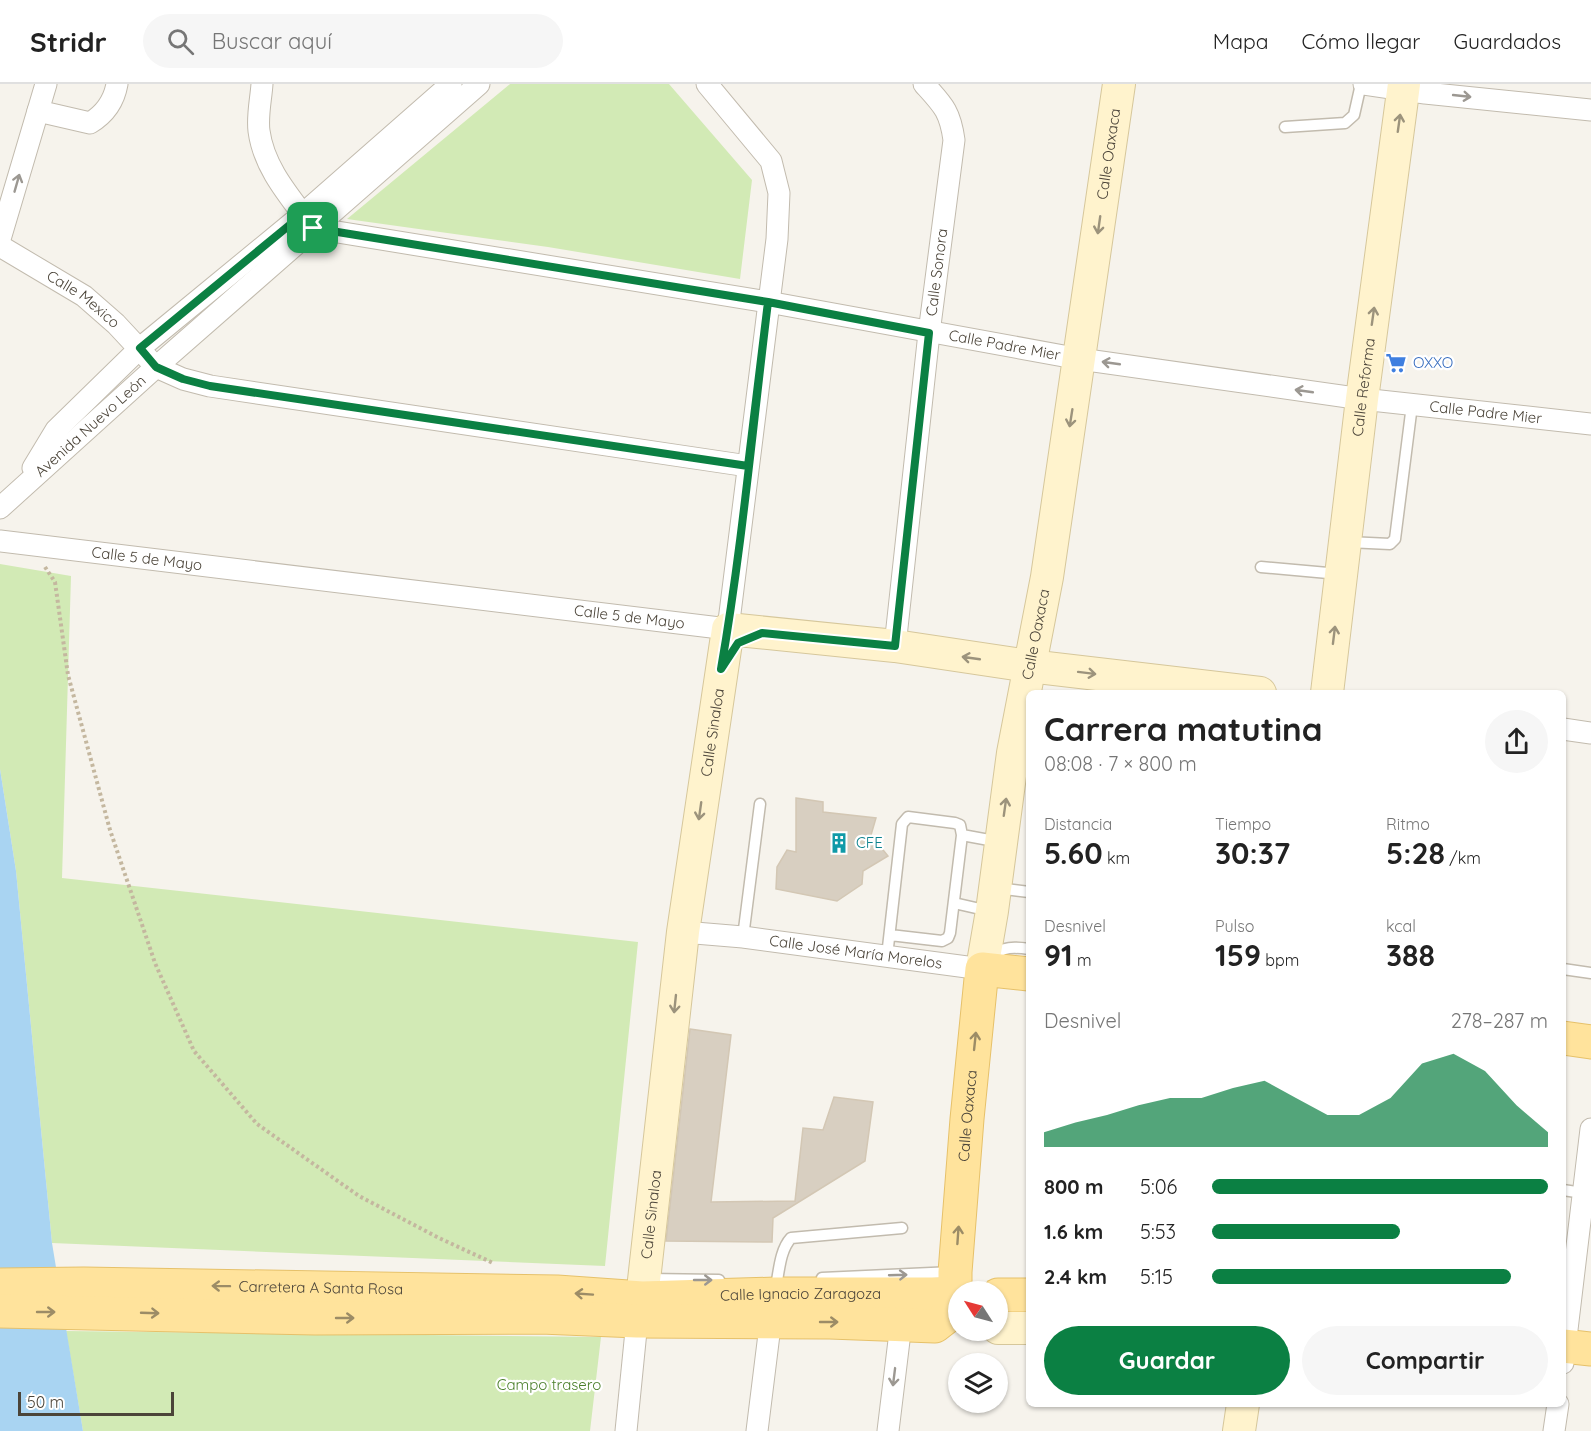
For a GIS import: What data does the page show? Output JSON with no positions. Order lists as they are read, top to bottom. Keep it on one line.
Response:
{"streets":{"main road":["Calle Oaxaca","Calle José María Morelos","Carretera A Santa Rosa","Calle Ignacio Zaragoza"],"street":["Calle Sonora","Calle Mexico","Calle Padre Mier","Calle Reforma","Avenida Nuevo León","Calle 5 de Mayo","Calle Sinaloa"]},"crossings":[["Calle Oaxaca","Calle Padre Mier"],["Calle Oaxaca","Calle 5 de Mayo"],["Calle Oaxaca","Calle José María Morelos"],["Calle Sonora","Calle Padre Mier"],["Calle Sonora","Calle 5 de Mayo"],["Calle Mexico","Avenida Nuevo León"],["Calle Padre Mier","Calle Reforma"],["Calle Padre Mier","Avenida Nuevo León"],["Calle Padre Mier","Calle Sinaloa"],["Calle 5 de Mayo","Calle Sinaloa"],["Calle Sinaloa","Calle José María Morelos"],["Calle Sinaloa","Carretera A Santa Rosa"],["Carretera A Santa Rosa","Calle Ignacio Zaragoza"]],"one_way":["Calle Reforma","Calle Sinaloa"],"parks":["Campo trasero"],"places":{"supermarket":["OXXO"],"building":["CFE"]},"scale_bar":"50 m","north":"top left","page":{"header":"Stridr","search":"Buscar aquí","nav":["Mapa","Cómo llegar","Guardados"],"heading":["Carrera matutina","08:08 · 7 × 800 m"],"stats":[["Distancia","5.60 km"],["Tiempo","30:37"],["Ritmo","5:28 /km"],["Desnivel","91 m"],["Pulso","159 bpm"],["kcal","388"]],"chart":["Desnivel","278–287 m"],"list":[{"name":"800 m","note":"5:06"},{"name":"1.6 km","note":"5:53"},{"name":"2.4 km","note":"5:15"}],"buttons":["Guardar","Compartir"],"scale":"50 m"}}
